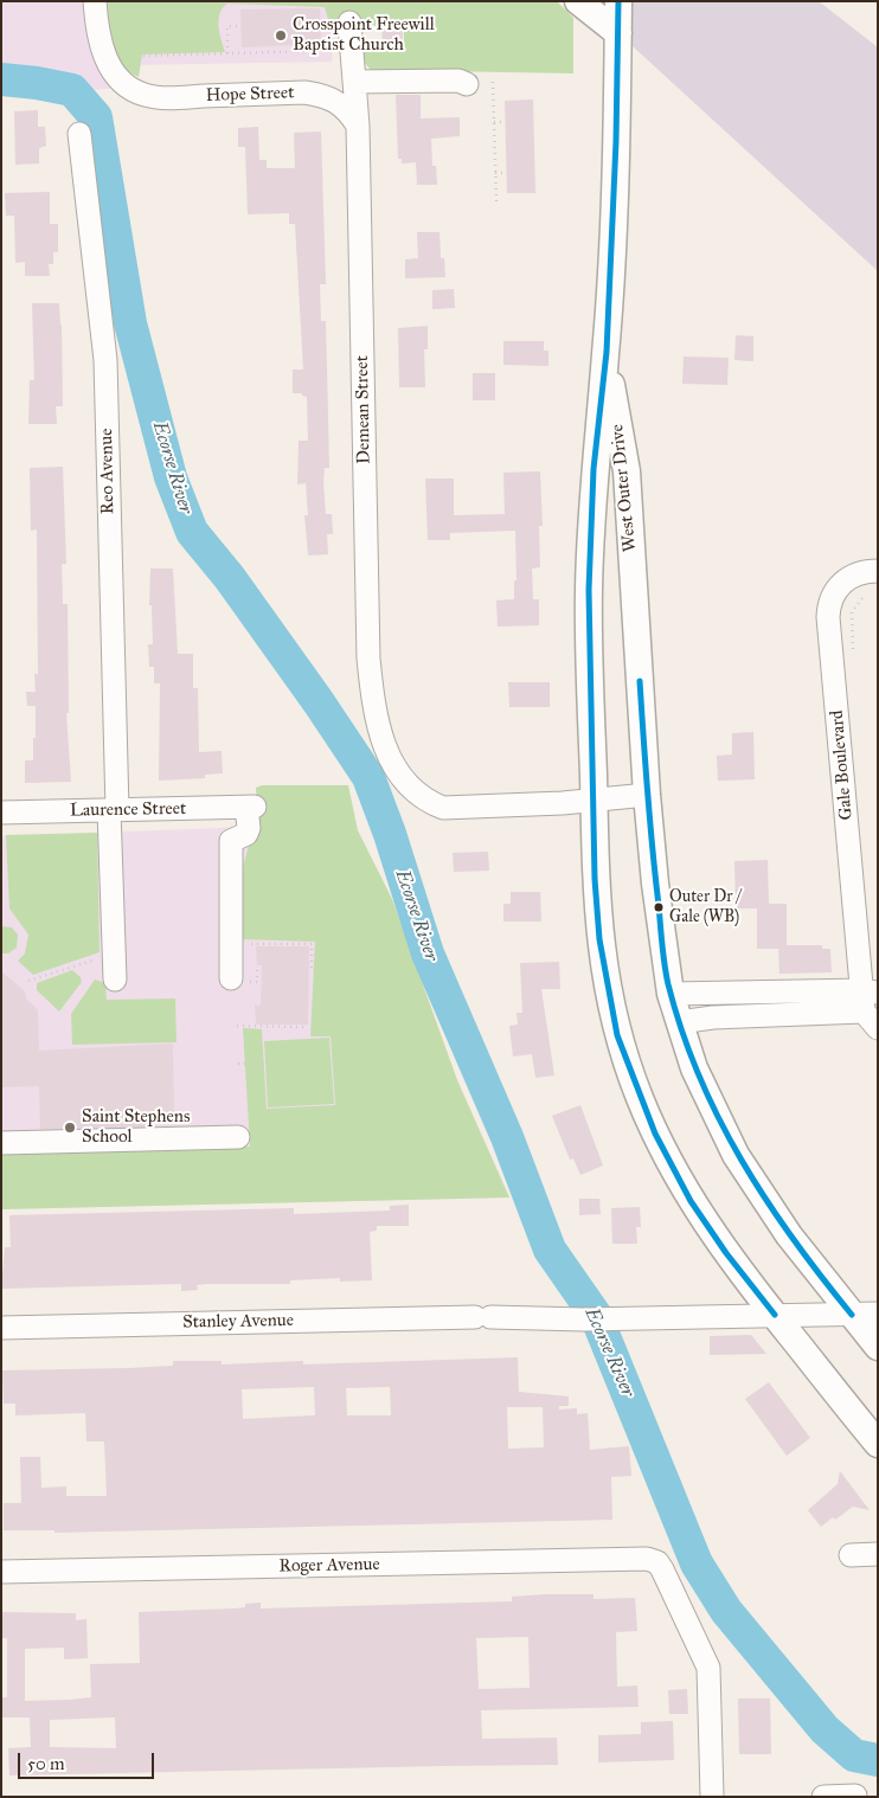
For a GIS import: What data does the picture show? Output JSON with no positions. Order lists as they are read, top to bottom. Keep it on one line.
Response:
{"streets":{"main road":["West Outer Drive"],"street":["Hope Street","Demean Street","Reo Avenue","Gale Boulevard","Laurence Street","Stanley Avenue","Roger Avenue"]},"crossings":[["Hope Street","Demean Street"],["Demean Street","West Outer Drive"],["Reo Avenue","Laurence Street"],["West Outer Drive","Stanley Avenue"]],"water":["Ecorse River"],"places":["Crosspoint Freewill Baptist Church","Outer Dr / Gale (WB)","Saint Stephens School"],"scale_bar":"50 m"}
